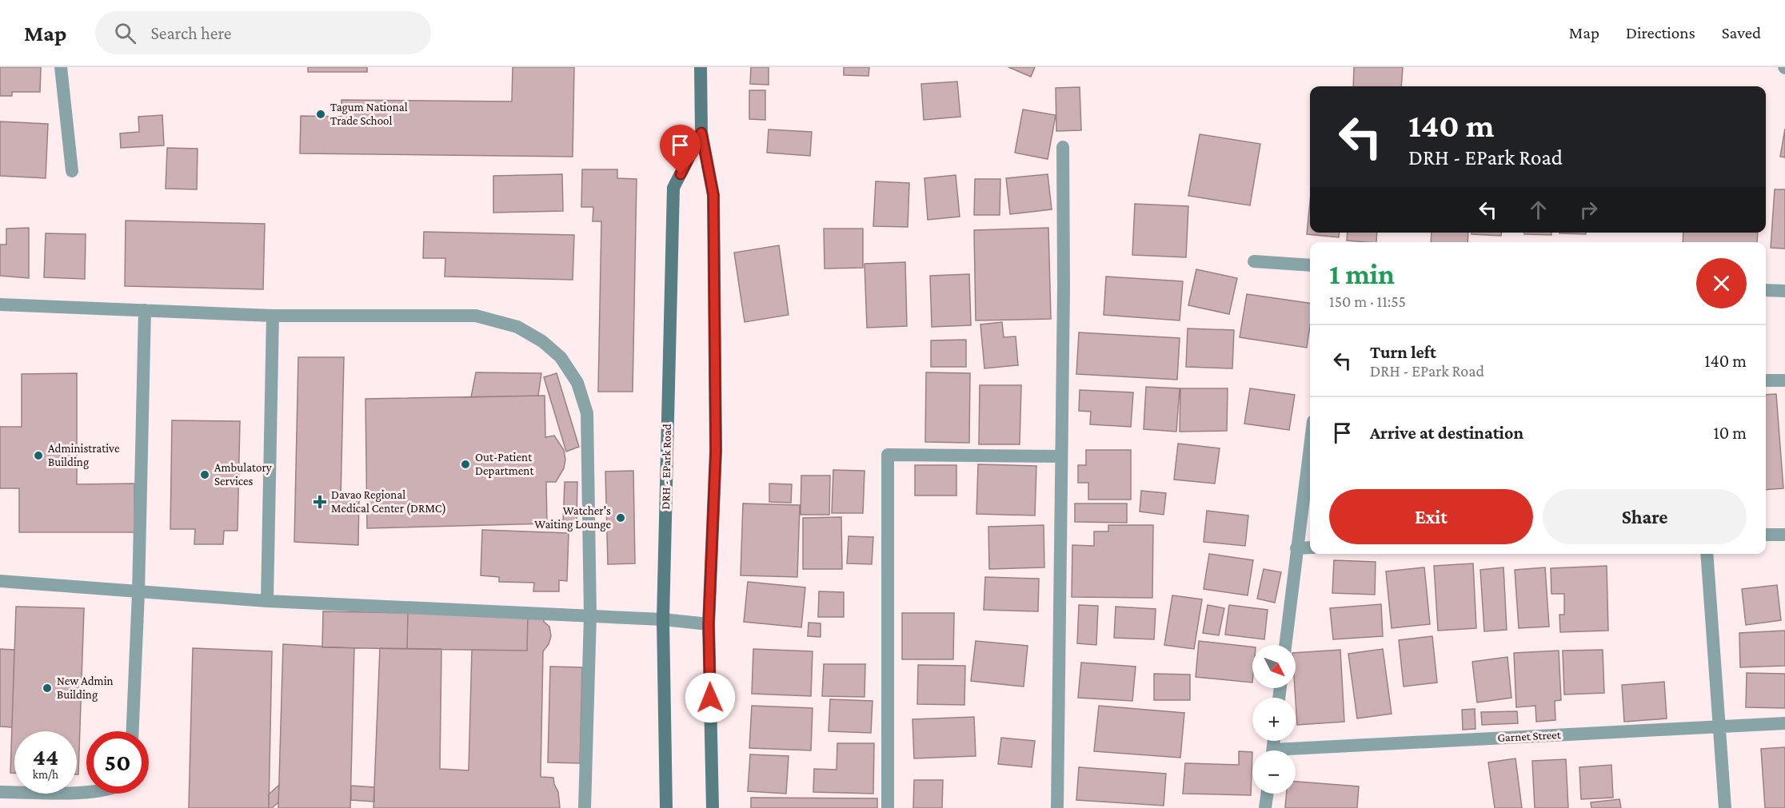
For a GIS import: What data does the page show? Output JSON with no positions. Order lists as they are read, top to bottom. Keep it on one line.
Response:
{"streets":{"main road":["DRH - EPark Road"],"street":["Garnet Street"]},"places":{"other":["Tagum National Trade School","Administrative Building","Out-Patient Department","Ambulatory Services","Watcher's Waiting Lounge","New Admin Building"],"health":["Davao Regional Medical Center (DRMC)"]},"north":"bottom right","page":{"header":"Map","search":"Search here","nav":["Map","Directions","Saved"],"turn":["140 m","DRH - EPark Road"],"heading":["1 min","150 m · 11:55"],"list":[{"name":"Turn left","note":"DRH - EPark Road","value":"140 m"},{"name":"Arrive at destination","value":"10 m"}],"buttons":["Exit","Share"],"map_buttons":["+","−"],"speed":"44 km/h","limit":"50"}}
